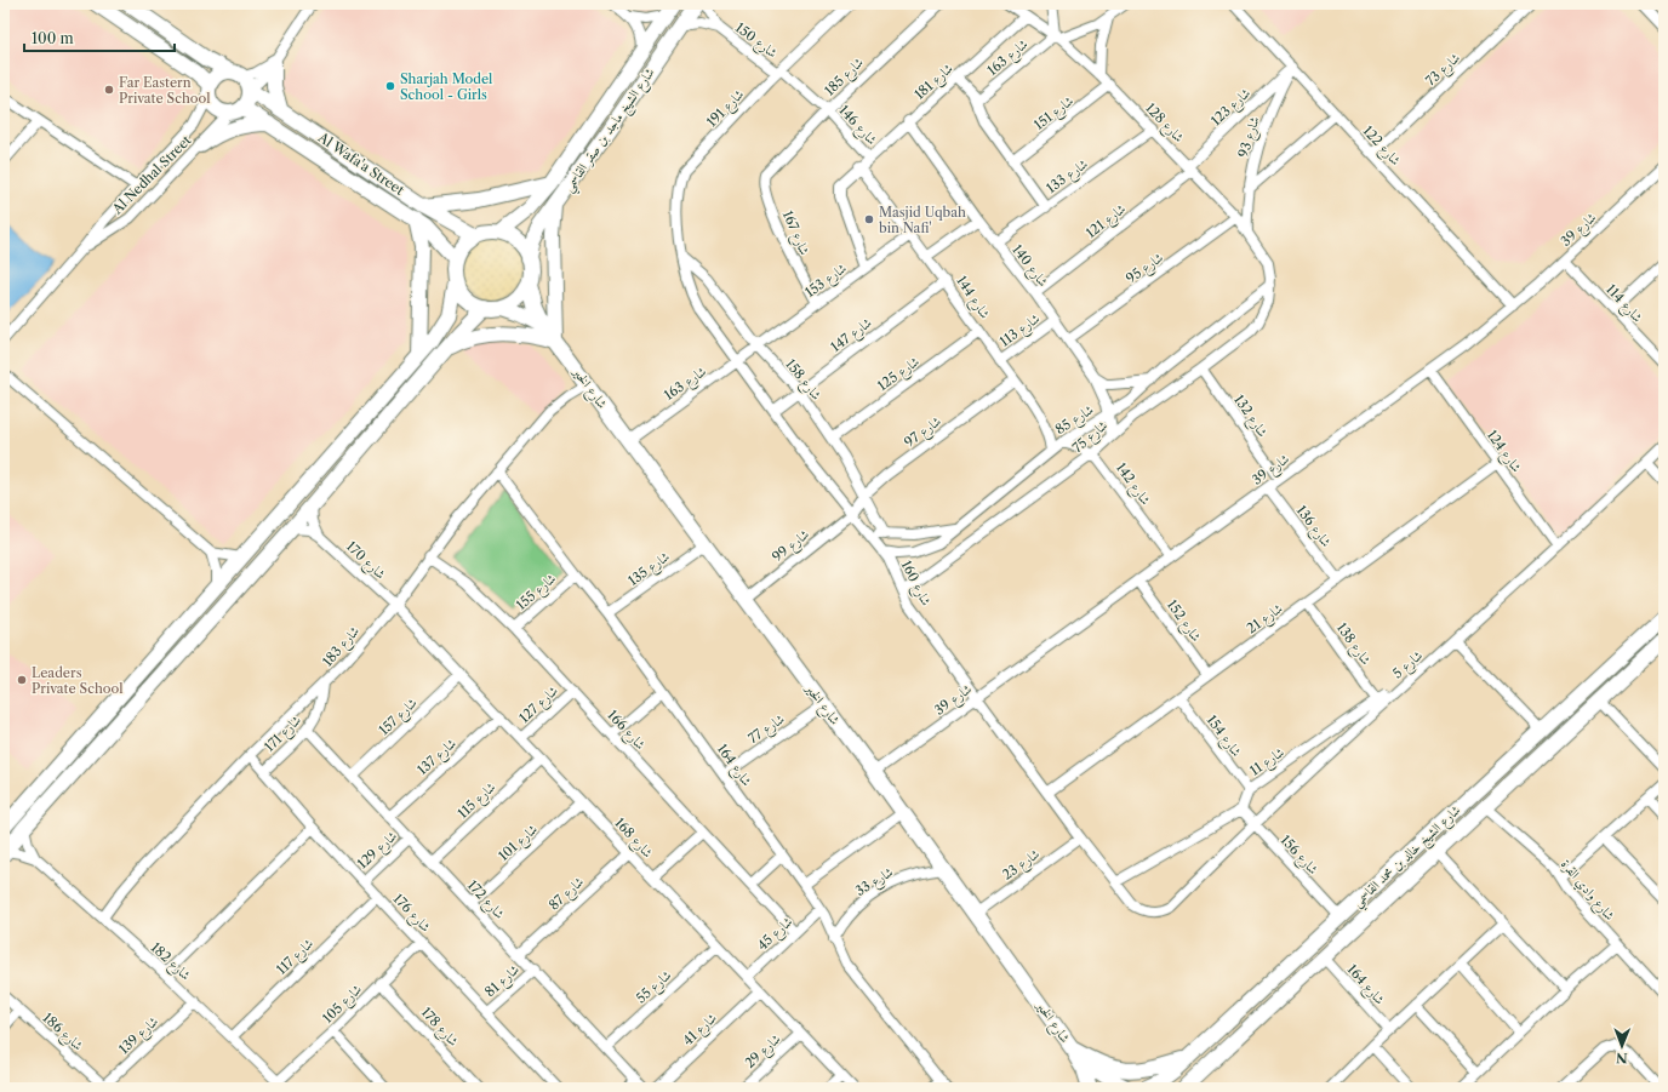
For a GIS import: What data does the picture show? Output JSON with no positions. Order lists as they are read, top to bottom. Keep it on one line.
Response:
{"streets":{"street":["شارع 150","شارع 163","شارع 73","شارع 185","شارع 181","شارع 123","شارع 191","شارع 151","شارع 128","شارع 146","شارع الشيخ ماجد بن صقر القاسمي","شارع 93","شارع 122","Al Wafa'a Street","Al Nedhal Street","شارع 133","شارع 121","شارع 39","شارع 167","شارع 140","شارع 95","شارع 153","شارع 144","شارع 114","شارع 113","شارع 147","شارع 125","شارع 158","شارع الخير","شارع 132","شارع 85","شارع 97","شارع 75","شارع 124","شارع 142","شارع 136","شارع 99","شارع 170","شارع 135","شارع 160","شارع 155","شارع 21","شارع 152","شارع 138","شارع 183","شارع 5","شارع 127","شارع 157","شارع 77","شارع 166","شارع 171","شارع 154","شارع 137","شارع 11","شارع 164","شارع 115","شارع 168","شارع 101","شارع 129","شارع 156","شارع الشيخ خالد بن محمد القاسمي","شارع 23","شارع 33","شارع وادي القرة","شارع 87","شارع 172","شارع 176","شارع 45","شارع 117","شارع 182","شارع 81","شارع 55","شارع 105","شارع 178","شارع 41","شارع 186","شارع 139","شارع 29"]},"crossings":[["شارع 150","شارع 185"],["شارع 150","شارع 191"],["شارع 150","شارع 146"],["شارع 150","شارع الشيخ ماجد بن صقر القاسمي"],["شارع 163","شارع 128"],["شارع 163","شارع 153"],["شارع 163","شارع 158"],["شارع 163","شارع الخير"],["شارع 163","شارع 160"],["شارع 73","شارع 122"],["شارع 185","شارع 146"],["شارع 185","شارع 167"],["شارع 181","شارع 128"],["شارع 181","شارع 146"],["شارع 181","شارع 140"],["شارع 181","شارع 153"],["شارع 181","شارع 144"],["شارع 123","شارع 128"],["شارع 123","شارع 93"],["شارع 123","شارع 122"],["شارع 123","شارع 121"],["شارع 191","شارع 158"],["شارع 191","شارع 160"],["شارع 151","شارع 128"],["شارع 128","شارع 93"],["شارع 128","شارع 133"],["شارع 128","شارع 121"],["شارع 128","شارع 95"],["شارع 128","شارع 85"],["شارع 128","شارع 75"],["شارع الشيخ ماجد بن صقر القاسمي","Al Wafa'a Street"],["شارع الشيخ ماجد بن صقر القاسمي","شارع الخير"],["شارع 93","شارع 122"],["شارع 122","شارع 39"],["Al Wafa'a Street","Al Nedhal Street"],["Al Wafa'a Street","شارع الخير"],["شارع 133","شارع 140"],["شارع 121","شارع 140"],["شارع 39","شارع 114"],["شارع 39","شارع الخير"],["شارع 39","شارع 132"],["شارع 39","شارع 124"],["شارع 39","شارع 142"],["شارع 39","شارع 136"],["شارع 39","شارع 160"],["شارع 39","شارع 152"],["شارع 167","شارع 153"],["شارع 140","شارع 95"],["شارع 140","شارع 113"],["شارع 140","شارع 85"],["شارع 140","شارع 75"],["شارع 153","شارع 144"],["شارع 153","شارع 158"],["شارع 144","شارع 113"],["شارع 144","شارع 147"],["شارع 144","شارع 125"],["شارع 144","شارع 85"],["شارع 144","شارع 97"],["شارع 147","شارع 158"],["شارع 147","شارع 160"],["شارع 125","شارع 158"],["شارع 158","شارع 97"],["شارع 158","شارع 160"],["شارع الخير","شارع 99"],["شارع الخير","شارع 135"],["شارع الخير","شارع 183"],["شارع الخير","شارع 77"],["شارع الخير","شارع 23"],["شارع الخير","شارع 33"],["شارع 132","شارع 75"],["شارع 85","شارع 75"],["شارع 85","شارع 142"],["شارع 85","شارع 160"],["شارع 97","شارع 99"],["شارع 97","شارع 160"],["شارع 75","شارع 142"],["شارع 75","شارع 160"],["شارع 124","شارع 21"],["شارع 124","شارع 5"],["شارع 136","شارع 21"],["شارع 99","شارع 160"],["شارع 170","شارع 183"],["شارع 170","شارع 168"],["شارع 135","شارع 164"],["شارع 160","شارع 21"],["شارع 160","شارع 5"],["شارع 160","شارع 23"],["شارع 155","شارع 166"],["شارع 155","شارع 164"],["شارع 21","شارع 152"],["شارع 21","شارع 138"],["شارع 21","شارع 154"],["شارع 138","شارع 11"],["شارع 183","شارع 166"],["شارع 183","شارع 171"],["شارع 183","شارع 164"],["شارع 183","شارع 168"],["شارع 183","شارع 176"],["شارع 183","شارع 182"],["شارع 5","شارع 11"],["شارع 5","شارع 156"],["شارع 127","شارع 166"],["شارع 127","شارع 168"],["شارع 157","شارع 168"],["شارع 157","شارع 172"],["شارع 77","شارع 164"],["شارع 166","شارع 45"],["شارع 171","شارع 172"],["شارع 171","شارع 176"],["شارع 154","شارع 11"],["شارع 137","شارع 168"],["شارع 137","شارع 172"],["شارع 11","شارع 156"],["شارع 164","شارع الشيخ خالد بن محمد القاسمي"],["شارع 164","شارع 33"],["شارع 164","شارع 45"],["شارع 115","شارع 168"],["شارع 115","شارع 172"],["شارع 168","شارع 101"],["شارع 168","شارع 87"],["شارع 168","شارع 45"],["شارع 168","شارع 55"],["شارع 168","شارع 41"],["شارع 168","شارع 29"],["شارع 101","شارع 172"],["شارع 129","شارع 172"],["شارع 129","شارع 176"],["شارع 156","شارع الشيخ خالد بن محمد القاسمي"],["شارع الشيخ خالد بن محمد القاسمي","شارع وادي القرة"],["شارع 87","شارع 172"],["شارع 172","شارع 81"],["شارع 172","شارع 55"],["شارع 176","شارع 117"],["شارع 176","شارع 81"],["شارع 176","شارع 105"],["شارع 117","شارع 182"],["شارع 182","شارع 105"],["شارع 182","شارع 139"],["شارع 105","شارع 178"],["شارع 186","شارع 139"]],"places":["Sharjah Model School - Girls","Far Eastern Private School","Masjid Uqbah bin Nafi'","Leaders Private School"],"scale_bar":"100 m","north":"bottom"}
